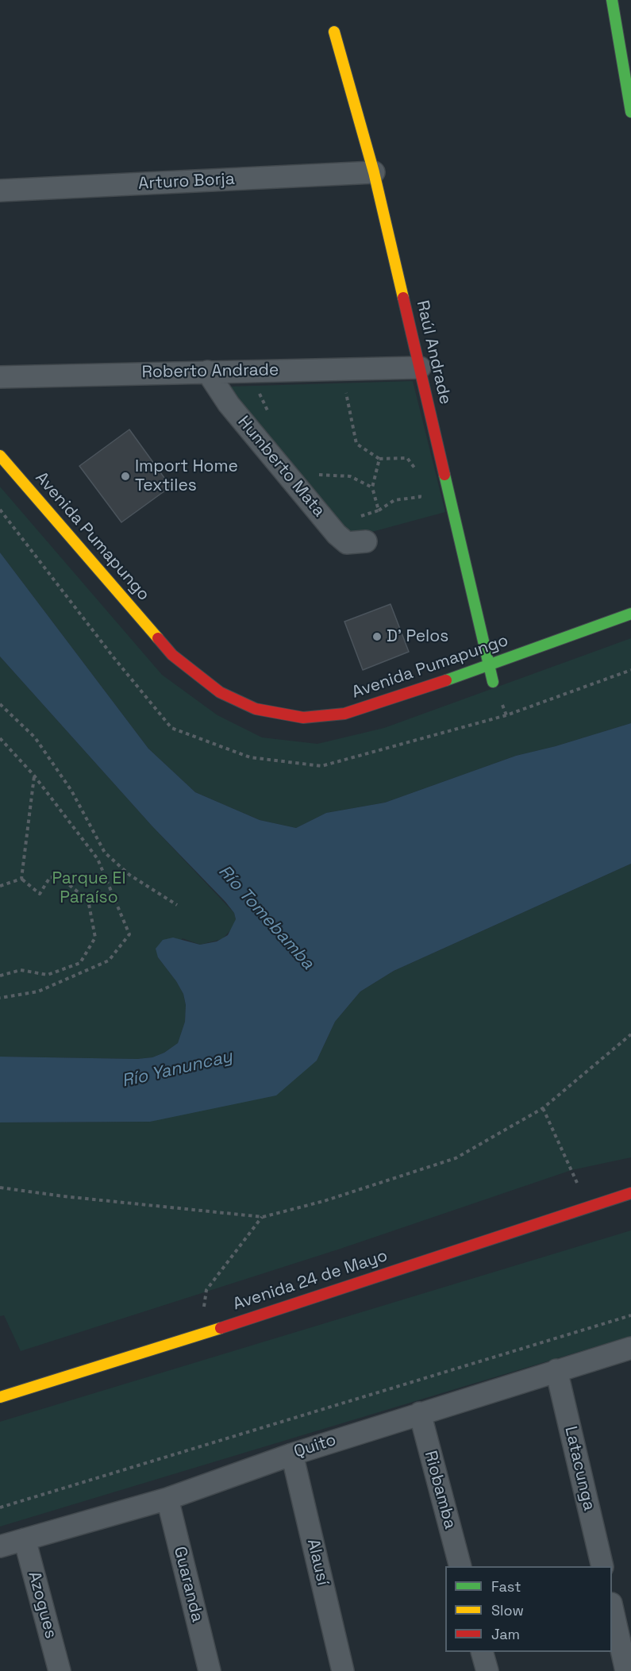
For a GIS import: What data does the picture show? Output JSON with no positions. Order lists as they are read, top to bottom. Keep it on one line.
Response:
{"streets":{"main road":["Raúl Andrade","Avenida Pumapungo","Avenida 24 de Mayo"],"street":["Arturo Borja","Roberto Andrade","Humberto Mata","Quito","Latacunga","Riobamba","Alausí","Guaranda","Azogues"]},"crossings":[["Arturo Borja","Raúl Andrade"],["Raúl Andrade","Roberto Andrade"],["Raúl Andrade","Avenida Pumapungo"],["Roberto Andrade","Humberto Mata"],["Quito","Latacunga"],["Quito","Riobamba"],["Quito","Alausí"],["Quito","Guaranda"],["Quito","Azogues"]],"water":["Río Tomebamba","Río Yanuncay"],"parks":["Parque El Paraíso"],"places":["Import Home Textiles","D' Pelos"],"legend":["Fast","Slow","Jam"]}
